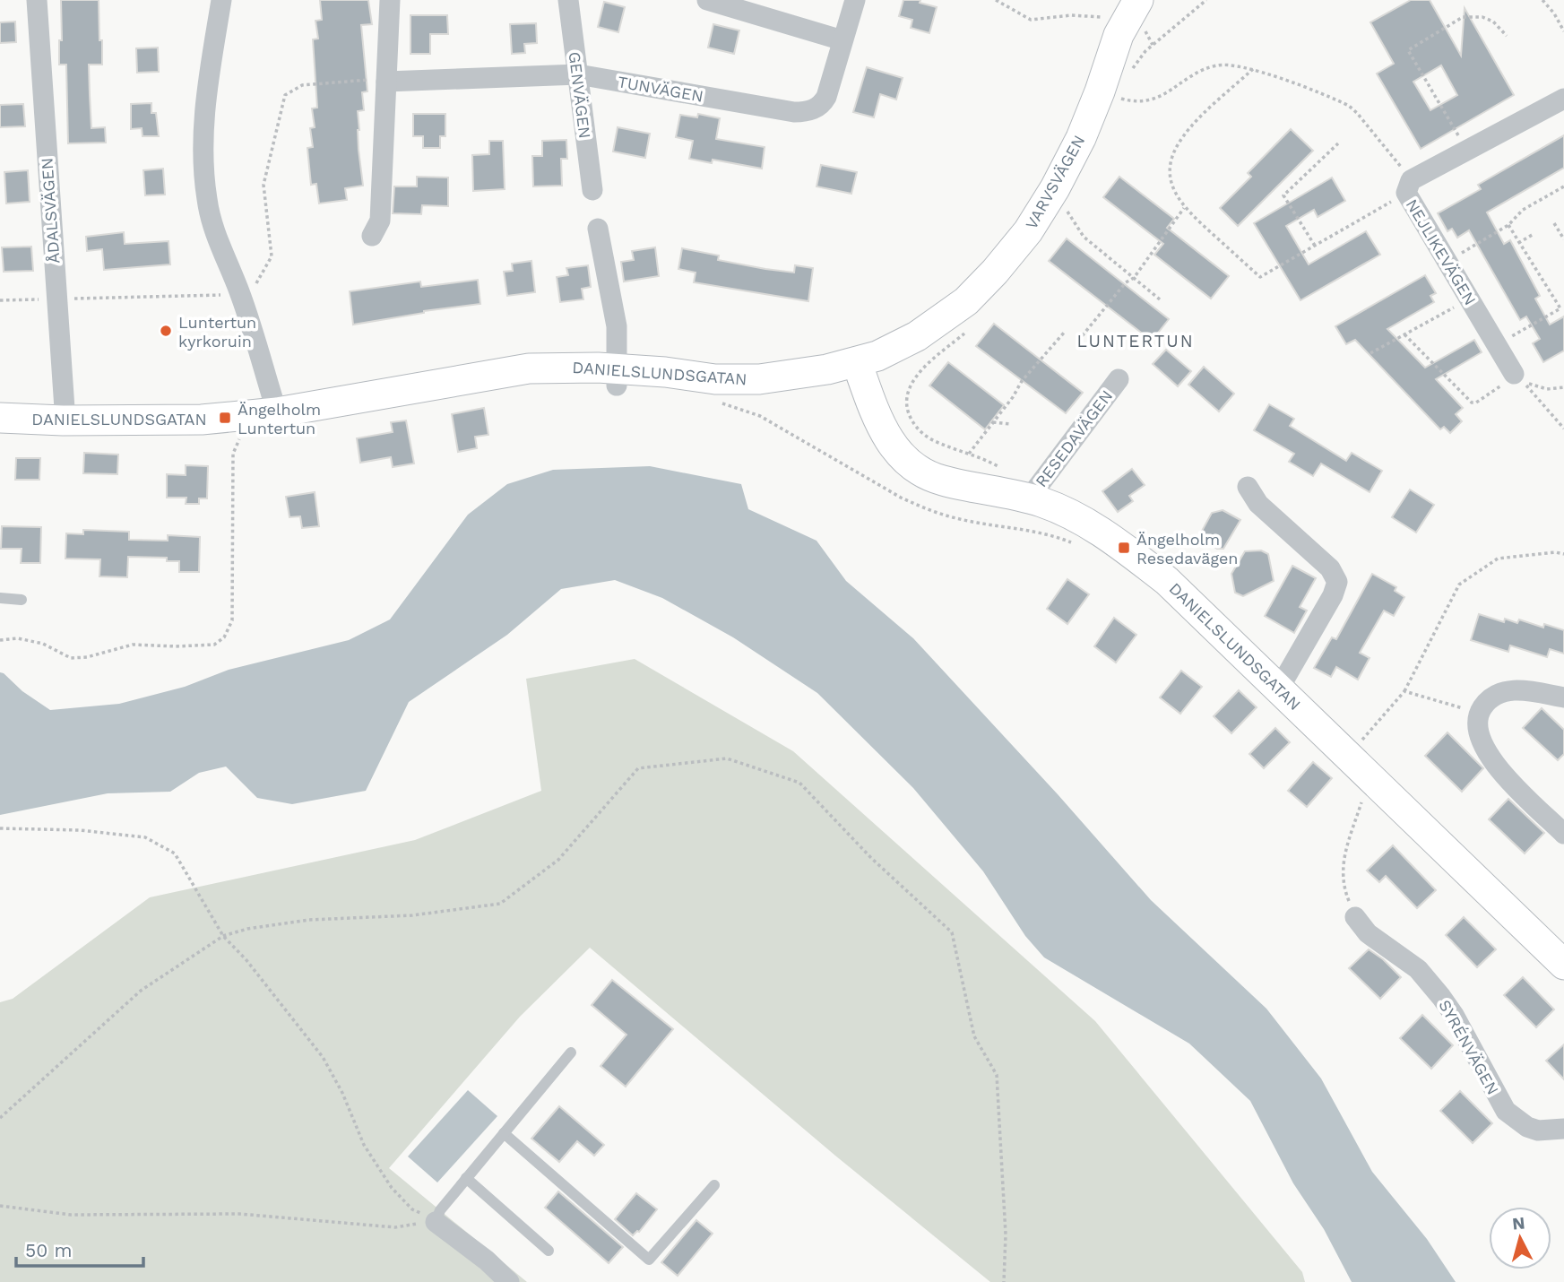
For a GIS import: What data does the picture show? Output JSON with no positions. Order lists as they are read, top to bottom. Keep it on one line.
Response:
{"streets":{"street":["TUNVÄGEN","GENVÄGEN","VARVSVÄGEN","ÅDALSVÄGEN","NEJLIKEVÄGEN","DANIELSLUNDSGATAN","RESEDAVÄGEN","SYRÉNVÄGEN"]},"crossings":[["TUNVÄGEN","GENVÄGEN"],["VARVSVÄGEN","DANIELSLUNDSGATAN"],["ÅDALSVÄGEN","DANIELSLUNDSGATAN"],["DANIELSLUNDSGATAN","RESEDAVÄGEN"]],"districts":["LUNTERTUN"],"places":{"other":["Luntertun kyrkoruin"],"transit":["Ängelholm Luntertun","Ängelholm Resedavägen"]},"scale_bar":"50 m","north":"top"}
